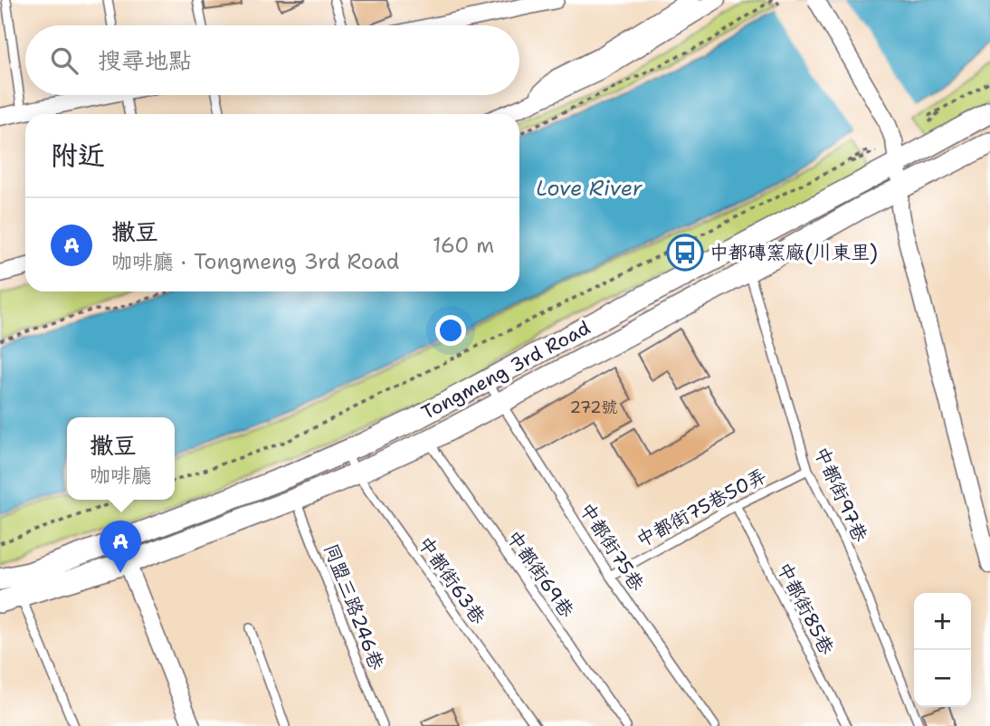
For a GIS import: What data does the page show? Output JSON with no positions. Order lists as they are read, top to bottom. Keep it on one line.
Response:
{"streets":{"street":["Tongmeng 3rd Road"],"lane":["中都街97巷","中都街75巷50弄","中都街75巷","中都街69巷","中都街63巷","同盟三路246巷","中都街85巷"]},"crossings":[["Tongmeng 3rd Road","中都街97巷"],["Tongmeng 3rd Road","中都街75巷"],["Tongmeng 3rd Road","中都街69巷"],["Tongmeng 3rd Road","中都街63巷"],["Tongmeng 3rd Road","同盟三路246巷"],["中都街97巷","中都街75巷50弄"],["中都街75巷50弄","中都街75巷"],["中都街75巷50弄","中都街85巷"]],"water":["Love River"],"places":{"bus stop":["中都磚窯廠(川東里)"]},"house_numbers":["272號"],"page":{"search":"搜尋地點","heading":"附近","list":[{"mark":"A","name":"撒豆","note":"咖啡廳 · Tongmeng 3rd Road","value":"160 m"}],"popup":["撒豆","咖啡廳"],"pins":"A","map_buttons":["+","−"]}}
